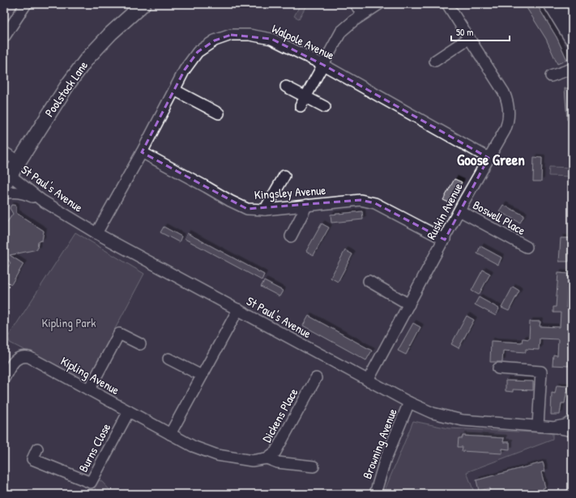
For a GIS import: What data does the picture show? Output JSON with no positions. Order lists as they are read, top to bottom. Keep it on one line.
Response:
{"streets":{"main road":["Poolstock Lane"],"street":["Walpole Avenue","St Paul's Avenue","Kingsley Avenue","Ruskin Avenue","Boswell Place","Kipling Avenue","Dickens Place","Browning Avenue","Burns Close"]},"crossings":[["Walpole Avenue","St Paul's Avenue"],["Walpole Avenue","Kingsley Avenue"],["Walpole Avenue","Ruskin Avenue"],["Poolstock Lane","St Paul's Avenue"],["St Paul's Avenue","Ruskin Avenue"],["St Paul's Avenue","Browning Avenue"],["Kingsley Avenue","Ruskin Avenue"],["Ruskin Avenue","Boswell Place"],["Kipling Avenue","Dickens Place"],["Kipling Avenue","Burns Close"]],"districts":["Goose Green"],"parks":["Kipling Park"],"scale_bar":"50 m"}
